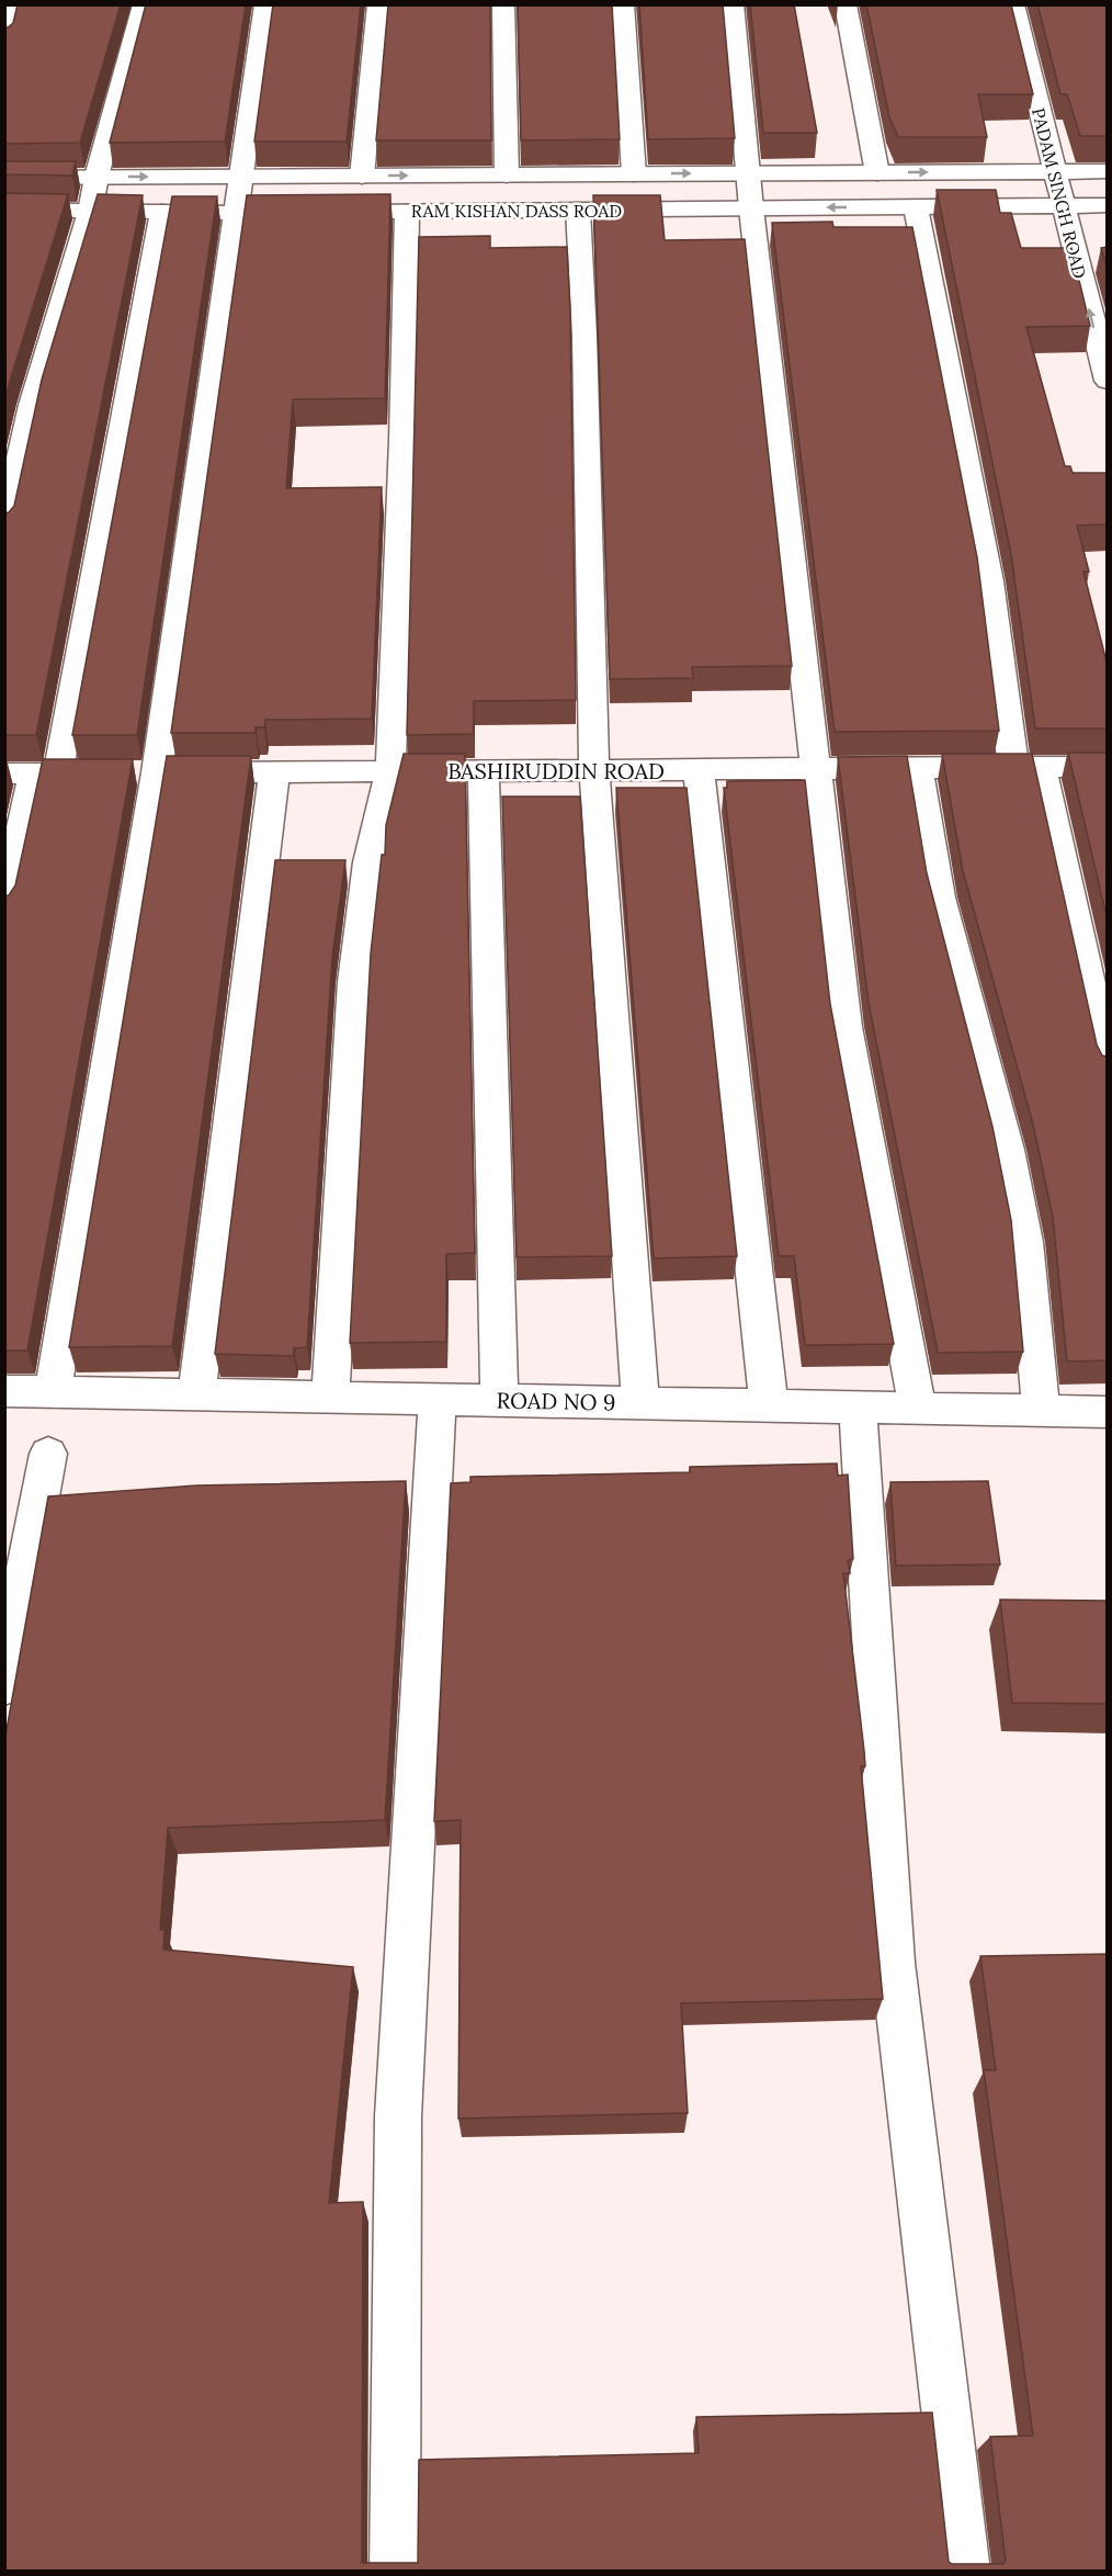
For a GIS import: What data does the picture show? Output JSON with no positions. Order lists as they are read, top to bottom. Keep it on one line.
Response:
{"streets":{"street":["PADAM SINGH ROAD","RAM KISHAN DASS ROAD","BASHIRUDDIN ROAD","ROAD NO 9"]},"crossings":[["PADAM SINGH ROAD","RAM KISHAN DASS ROAD"]]}
